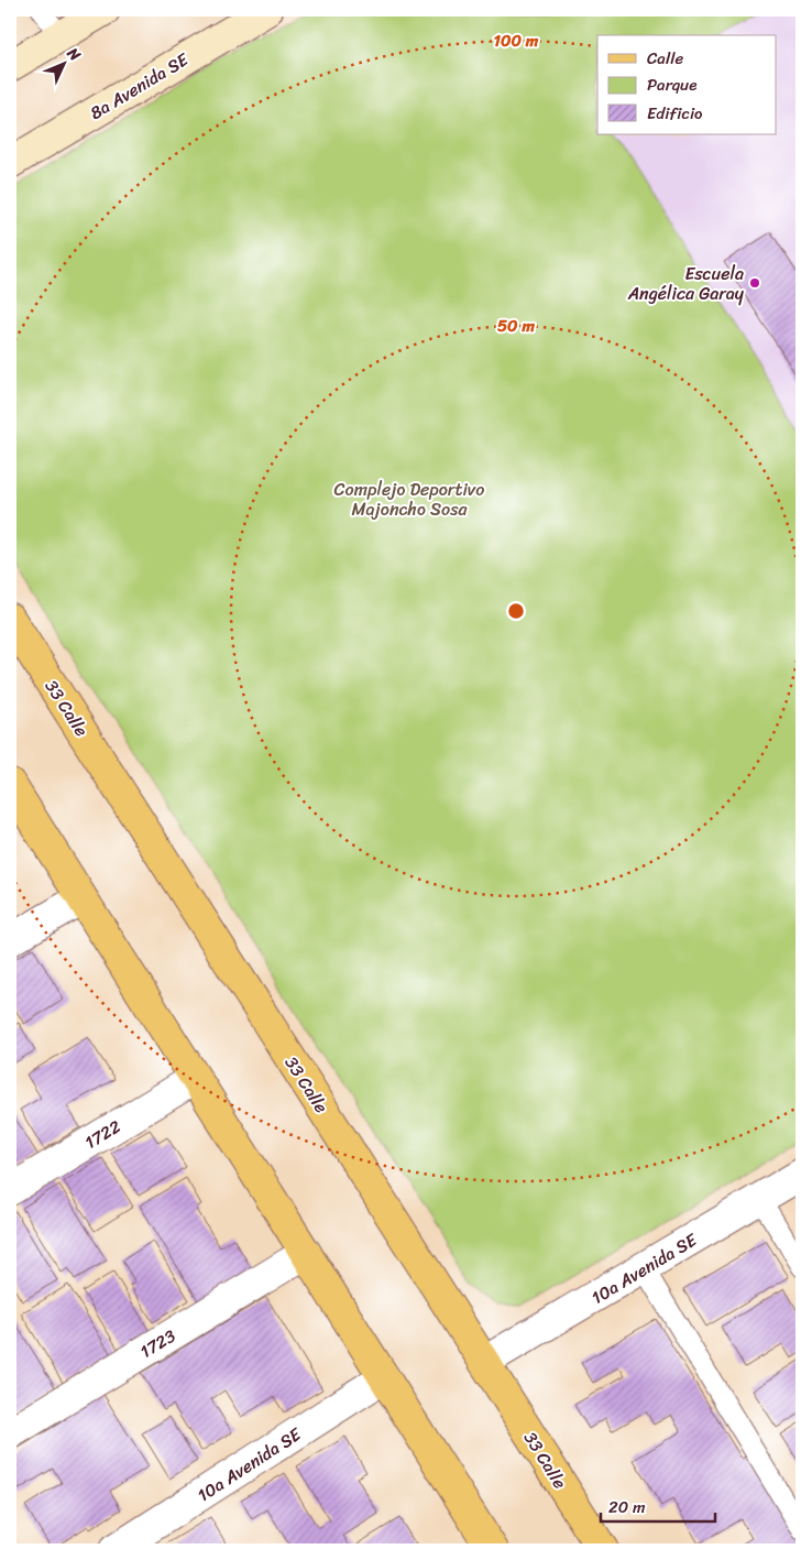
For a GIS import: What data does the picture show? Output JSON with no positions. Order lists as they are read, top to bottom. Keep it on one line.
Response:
{"streets":{"main road":["33 Calle"],"street":["8a Avenida SE","1722","10a Avenida SE","1723"]},"crossings":[["33 Calle","10a Avenida SE"]],"parks":["Complejo Deportivo Majoncho Sosa"],"places":["Escuela Angélica Garay"],"legend":["Calle","Parque","Edificio"],"scale_bar":"20 m","north":"top right","rings":["100 m","50 m"]}
